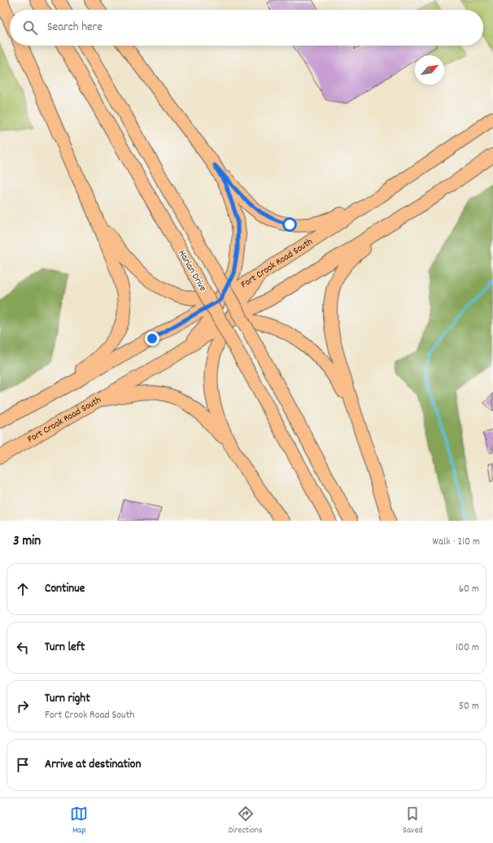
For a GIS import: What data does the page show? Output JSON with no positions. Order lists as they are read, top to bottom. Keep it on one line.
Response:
{"streets":{"main road":["Fort Crook Road South","Harlan Drive"]},"crossings":[["Fort Crook Road South","Harlan Drive"]],"north":"top right","page":{"search":"Search here","heading":["3 min","Walk · 210 m"],"list":[["Continue","60 m"],["Turn left","100 m"],["Turn right","Fort Crook Road South","50 m"],"Arrive at destination"],"nav":["Map","Directions","Saved"]}}
